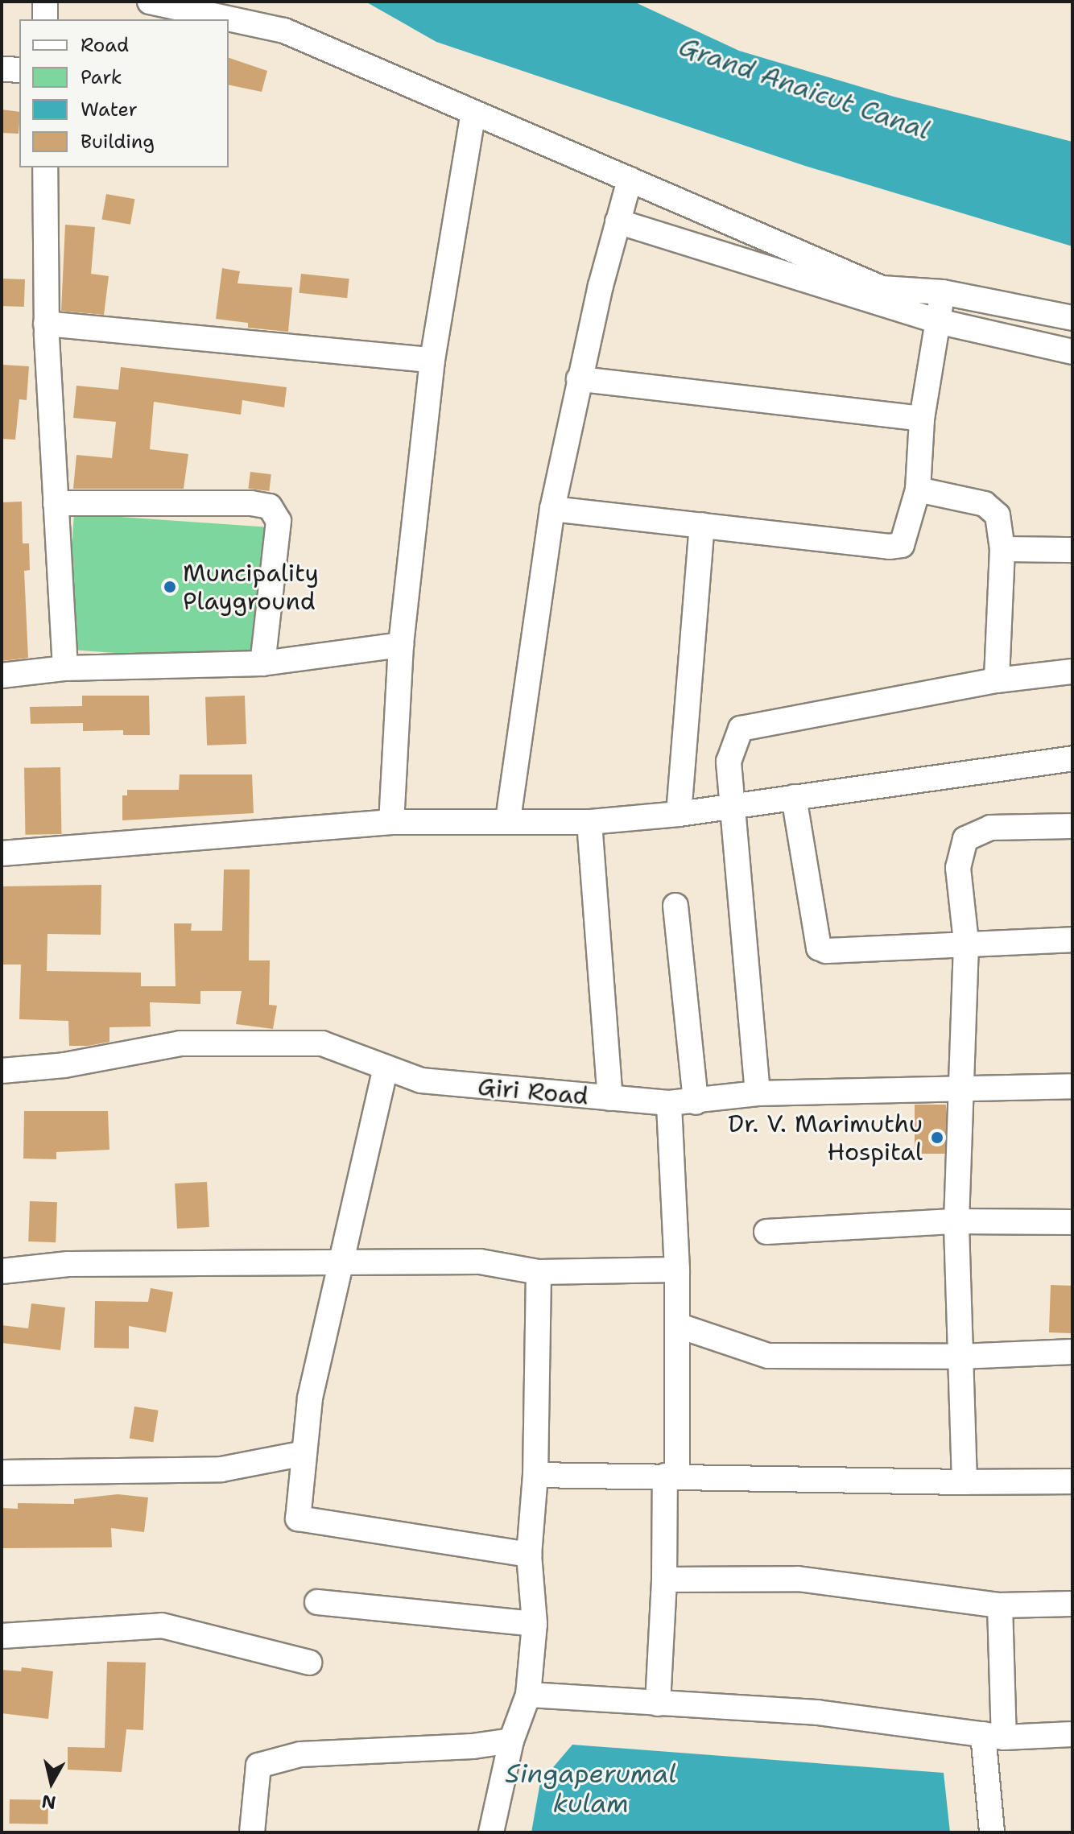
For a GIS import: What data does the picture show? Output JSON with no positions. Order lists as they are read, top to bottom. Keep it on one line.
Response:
{"streets":{"street":["Giri Road"]},"water":["Grand Anaicut Canal","Singaperumal kulam"],"places":["Muncipality Playground","Dr. V. Marimuthu Hospital"],"legend":["Road","Park","Water","Building"],"north":"bottom"}
